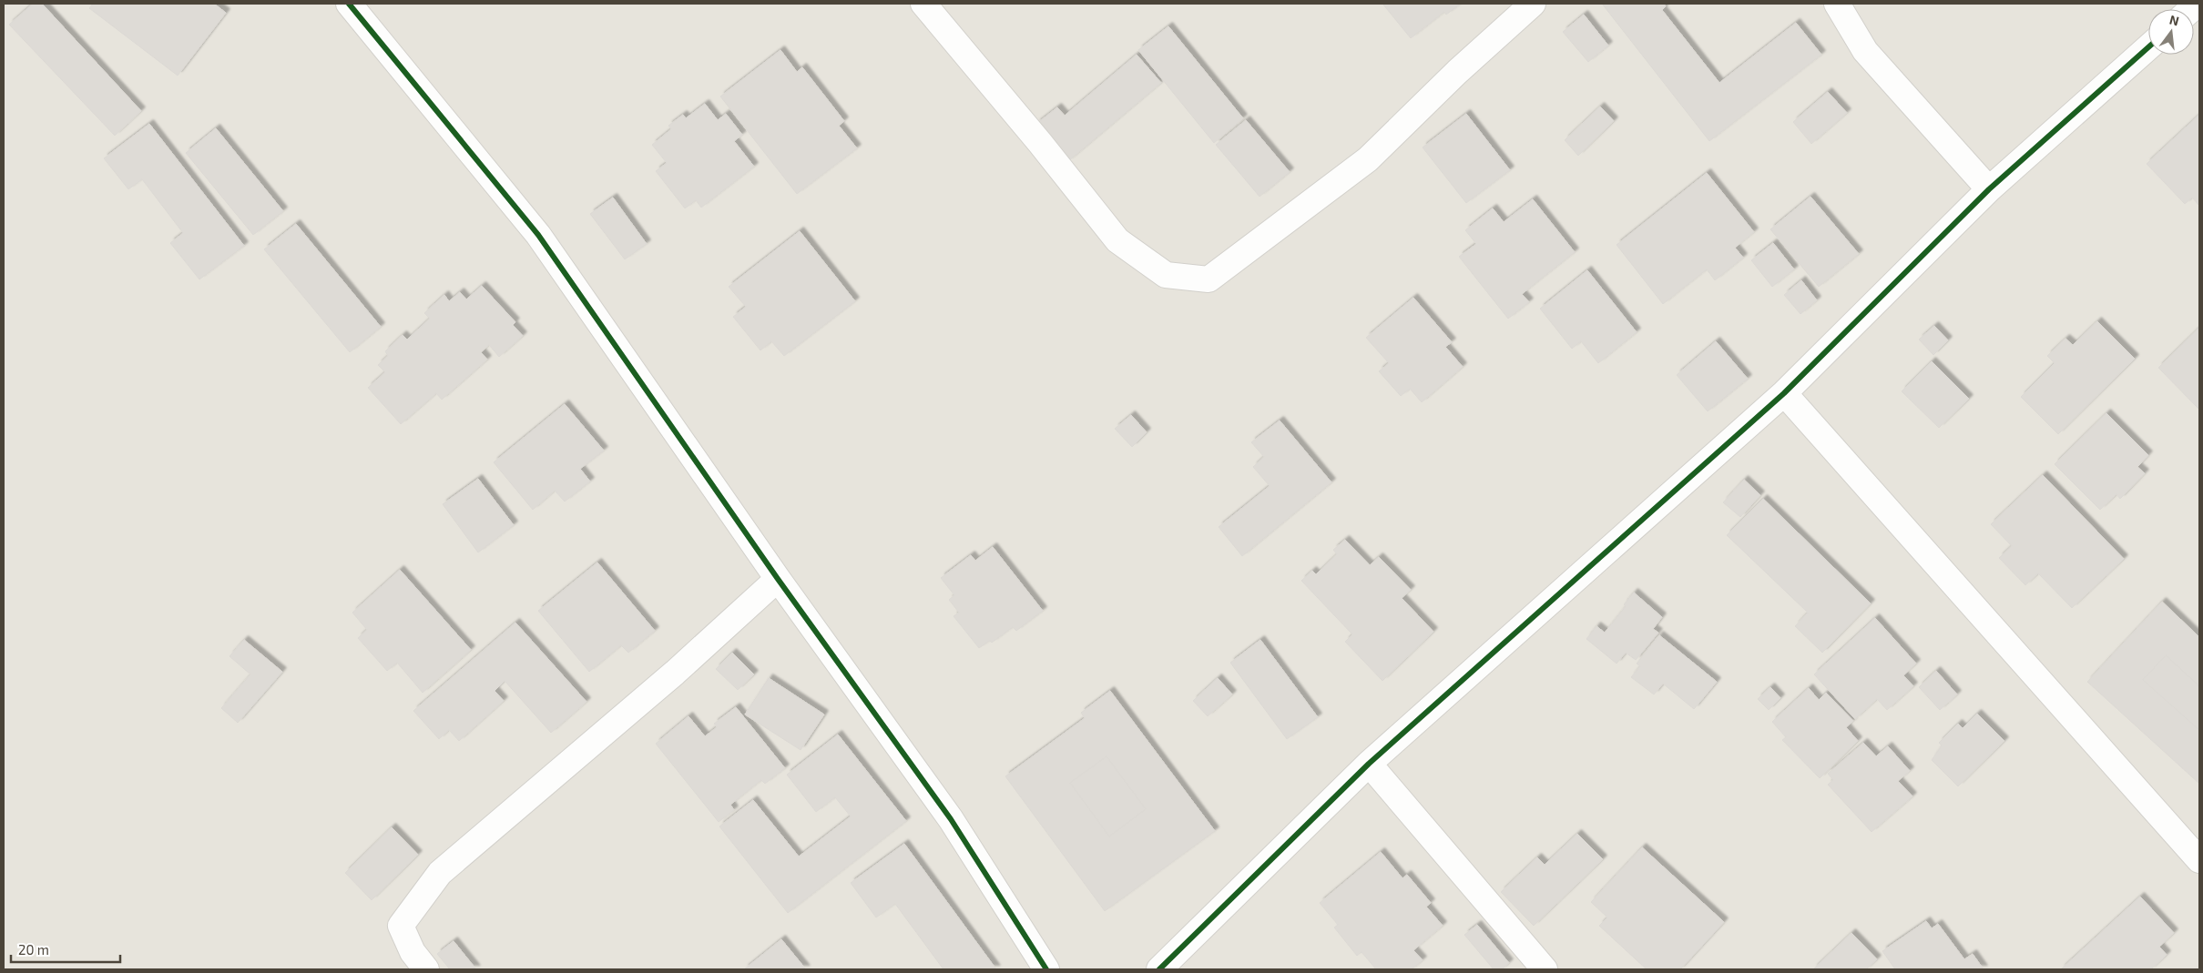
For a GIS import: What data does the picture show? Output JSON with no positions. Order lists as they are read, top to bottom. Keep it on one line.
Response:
{"scale_bar":"20 m","north":"top"}
